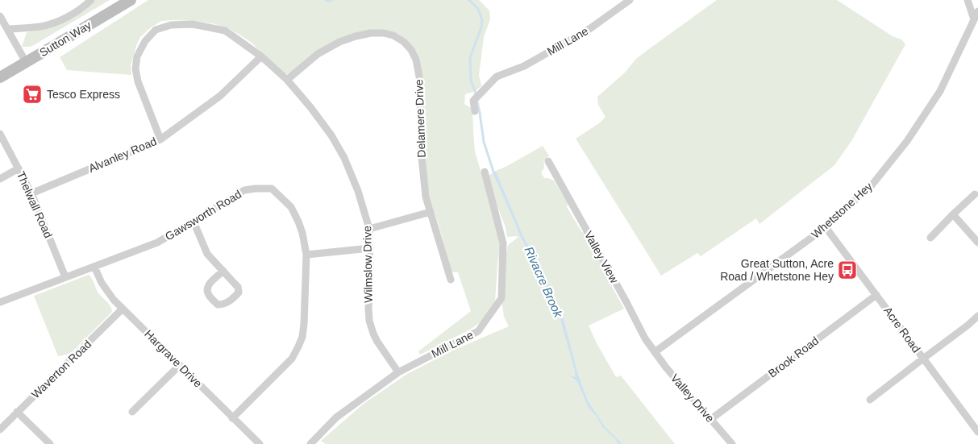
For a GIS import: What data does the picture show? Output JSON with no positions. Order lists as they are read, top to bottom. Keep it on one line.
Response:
{"streets":{"main road":["Sutton Way"],"street":["Mill Lane","Delamere Drive","Alvanley Road","Thelwall Road","Whetstone Hey","Gawsworth Road","Valley View","Wilmslow Drive","Acre Road","Brook Road","Hargrave Drive","Waverton Road","Valley Drive"]},"crossings":[["Mill Lane","Wilmslow Drive"],["Delamere Drive","Wilmslow Drive"],["Alvanley Road","Thelwall Road"],["Alvanley Road","Wilmslow Drive"],["Thelwall Road","Gawsworth Road"],["Whetstone Hey","Valley View"],["Whetstone Hey","Acre Road"],["Whetstone Hey","Valley Drive"],["Gawsworth Road","Hargrave Drive"],["Valley View","Valley Drive"],["Acre Road","Brook Road"],["Brook Road","Valley Drive"],["Hargrave Drive","Waverton Road"]],"water":["Rivacre Brook"],"places":{"supermarket":["Tesco Express"],"bus stop":["Great Sutton, Acre Road / Whetstone Hey"]}}
